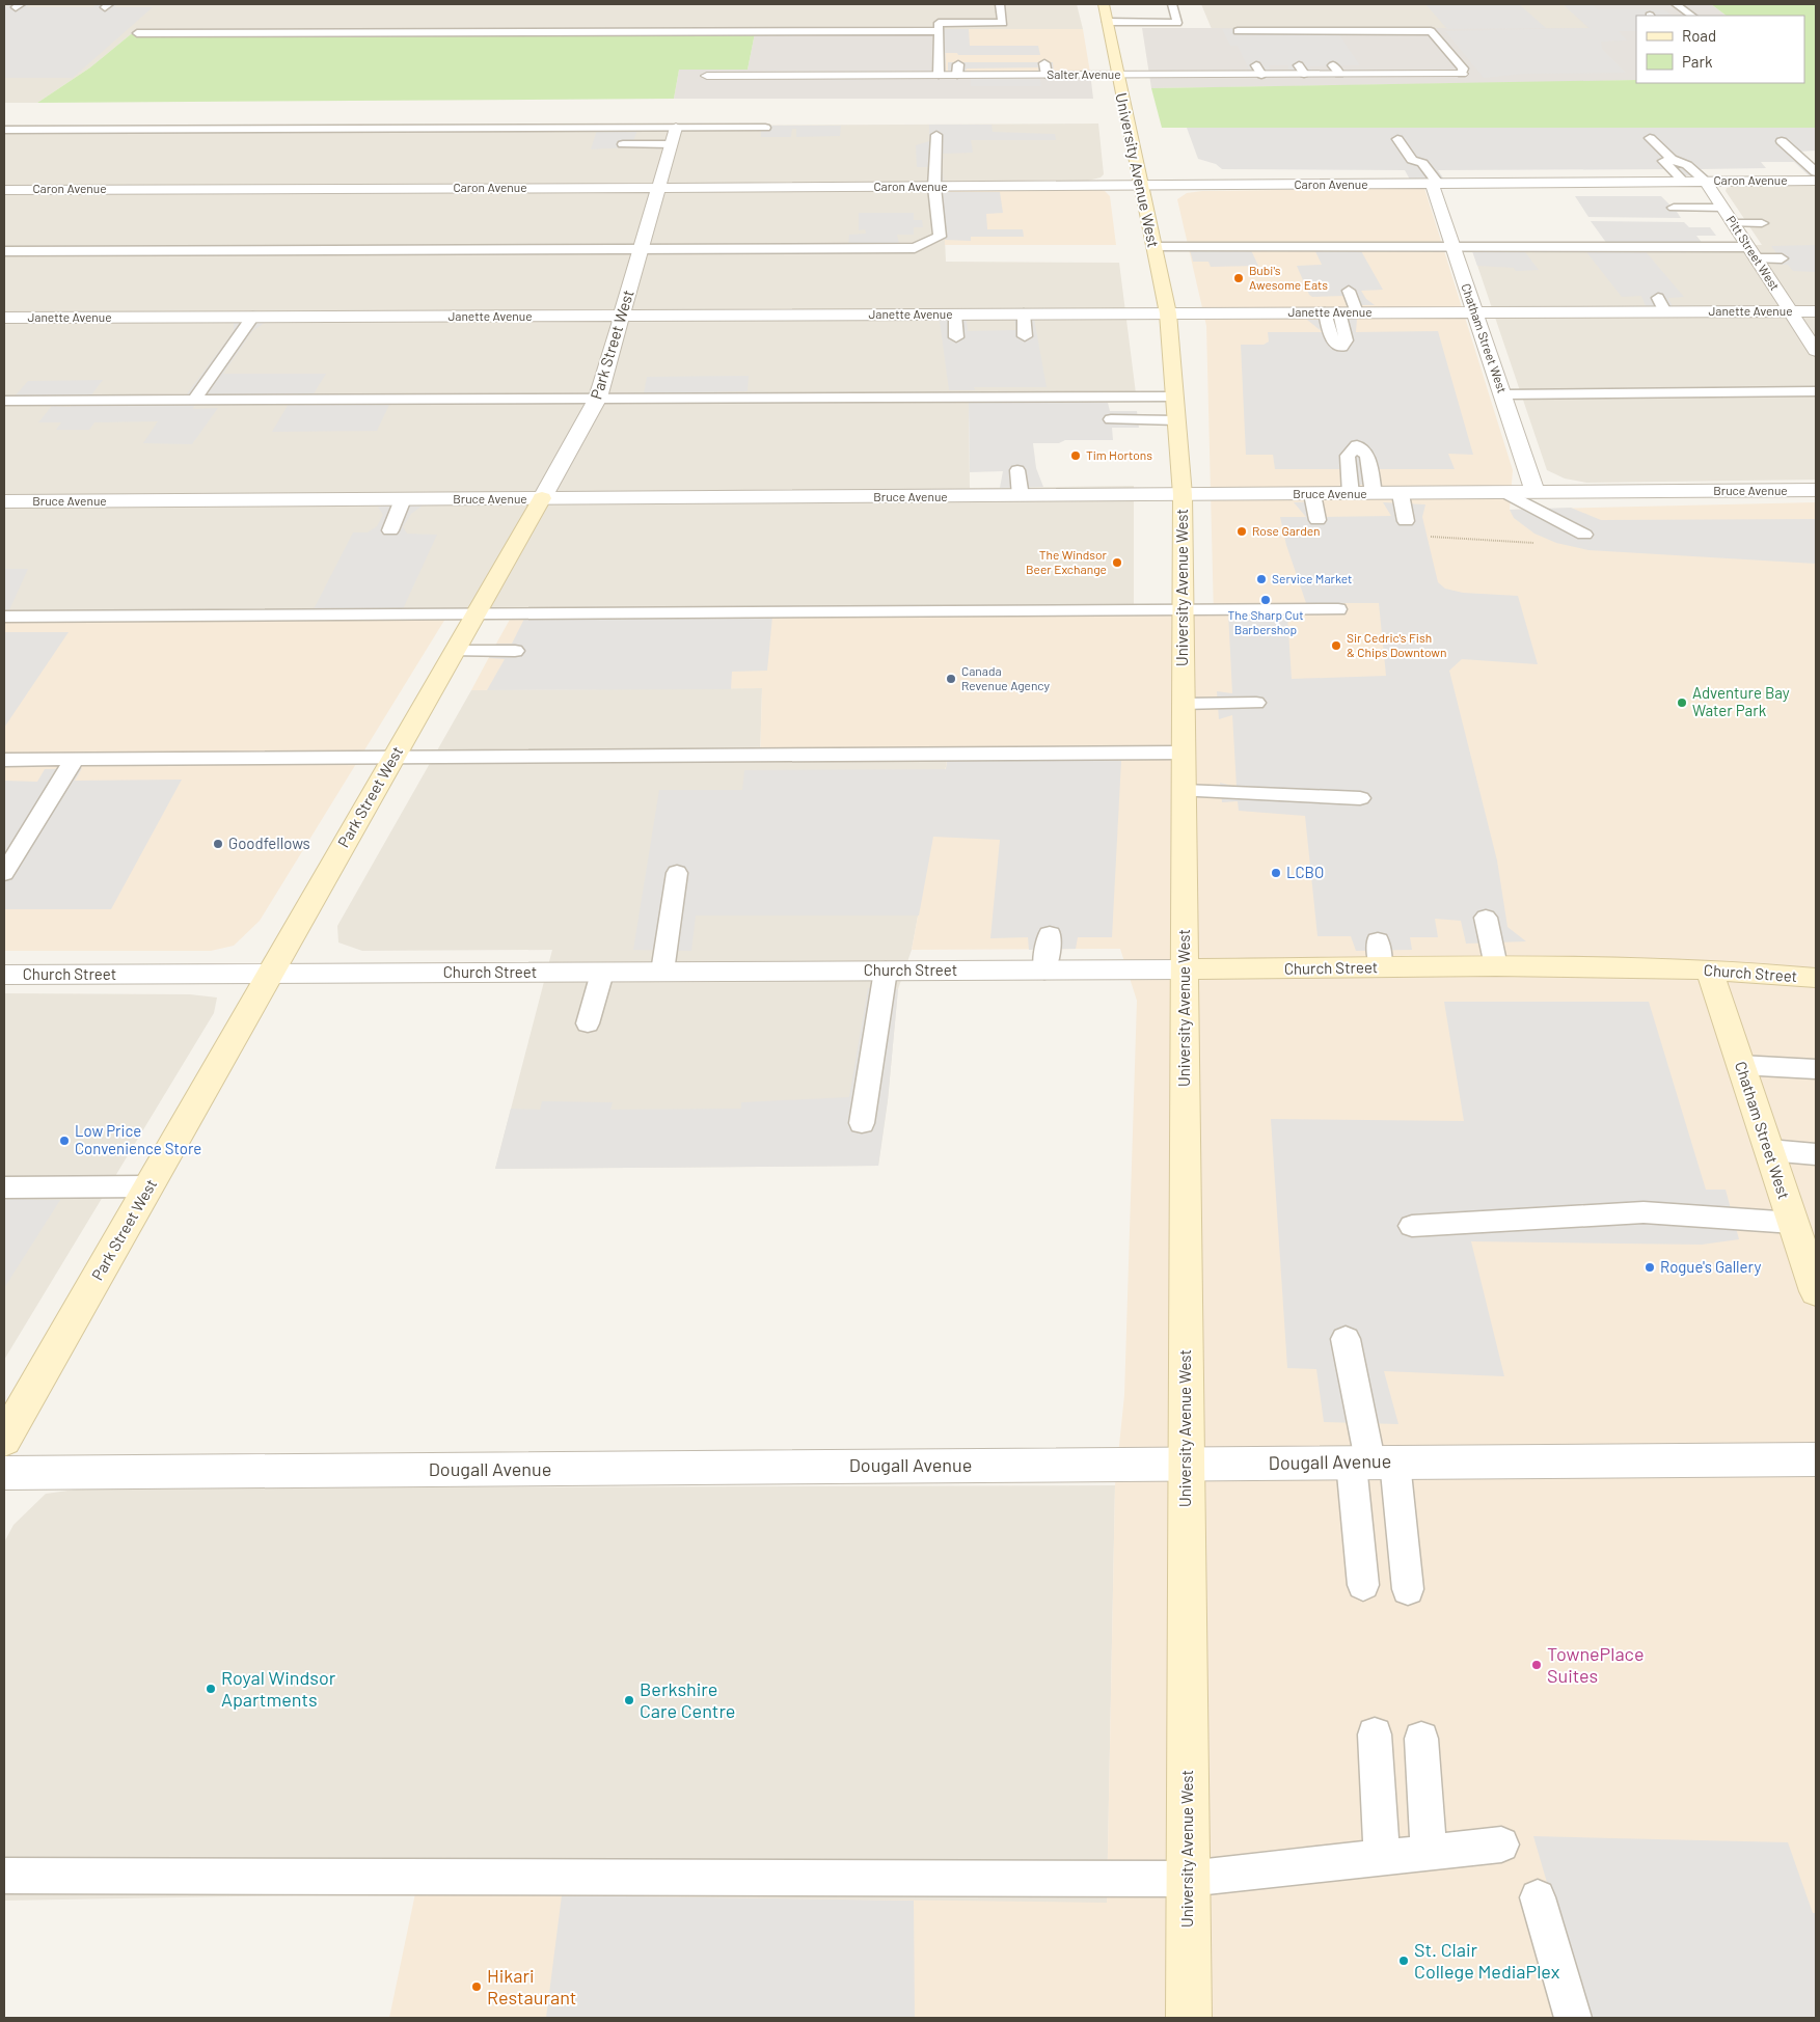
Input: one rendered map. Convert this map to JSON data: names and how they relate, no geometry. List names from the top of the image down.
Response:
{
  "streets": {
    "main road": [
      "University Avenue West",
      "Chatham Street West",
      "Park Street West",
      "Church Street"
    ],
    "street": [
      "Salter Avenue",
      "Caron Avenue",
      "Pitt Street West",
      "Janette Avenue",
      "Bruce Avenue",
      "Dougall Avenue"
    ]
  },
  "crossings": [
    ["Salter Avenue", "University Avenue West"],
    ["University Avenue West", "Caron Avenue"],
    ["University Avenue West", "Janette Avenue"],
    ["University Avenue West", "Bruce Avenue"],
    ["University Avenue West", "Church Street"],
    ["University Avenue West", "Dougall Avenue"],
    ["Caron Avenue", "Pitt Street West"],
    ["Caron Avenue", "Chatham Street West"],
    ["Caron Avenue", "Park Street West"],
    ["Pitt Street West", "Janette Avenue"],
    ["Janette Avenue", "Chatham Street West"],
    ["Janette Avenue", "Park Street West"],
    ["Chatham Street West", "Bruce Avenue"],
    ["Chatham Street West", "Church Street"],
    ["Park Street West", "Bruce Avenue"],
    ["Park Street West", "Church Street"]
  ],
  "places": [
    "Bubi's Awesome Eats",
    "Tim Hortons",
    "Rose Garden",
    "The Windsor Beer Exchange",
    "Service Market",
    "The Sharp Cut Barbershop",
    "Sir Cedric's Fish & Chips Downtown",
    "Canada Revenue Agency",
    "Adventure Bay Water Park",
    "Goodfellows",
    "LCBO",
    "Low Price Convenience Store",
    "Rogue's Gallery",
    "TownePlace Suites",
    "Royal Windsor Apartments",
    "Berkshire Care Centre",
    "St. Clair College MediaPlex",
    "Hikari Restaurant"
  ],
  "legend": ["Road", "Park"]
}
